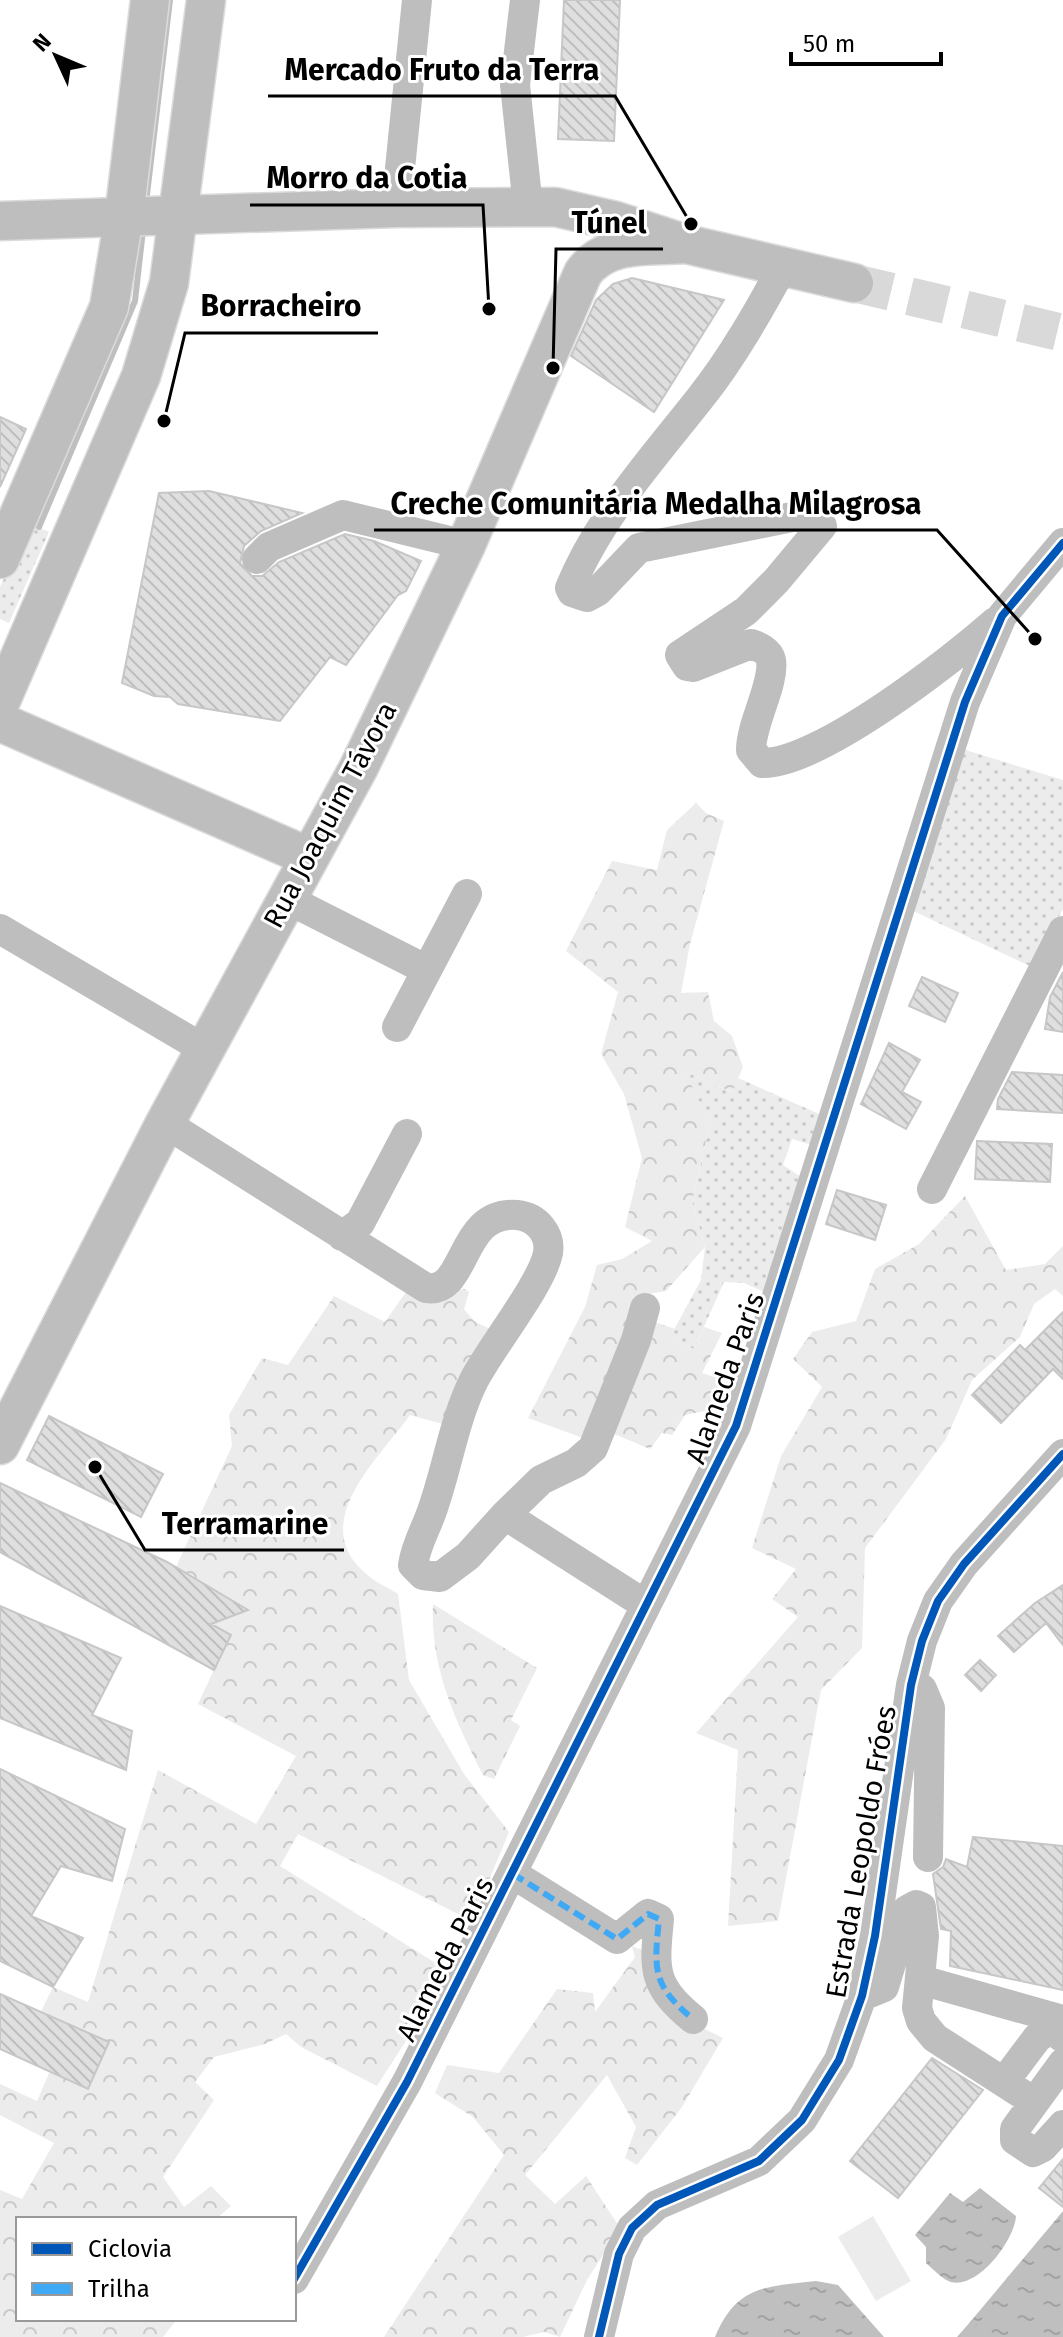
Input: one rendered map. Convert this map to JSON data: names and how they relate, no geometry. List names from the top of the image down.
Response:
{
  "streets": {
    "main road": ["Rua Joaquim Távora"],
    "street": ["Alameda Paris", "Estrada Leopoldo Fróes"]
  },
  "places": [
    "Mercado Fruto da Terra",
    "Morro da Cotia",
    "Túnel",
    "Borracheiro",
    "Creche Comunitária Medalha Milagrosa",
    "Terramarine"
  ],
  "legend": ["Ciclovia", "Trilha"],
  "scale_bar": "50 m",
  "north": "top left"
}
